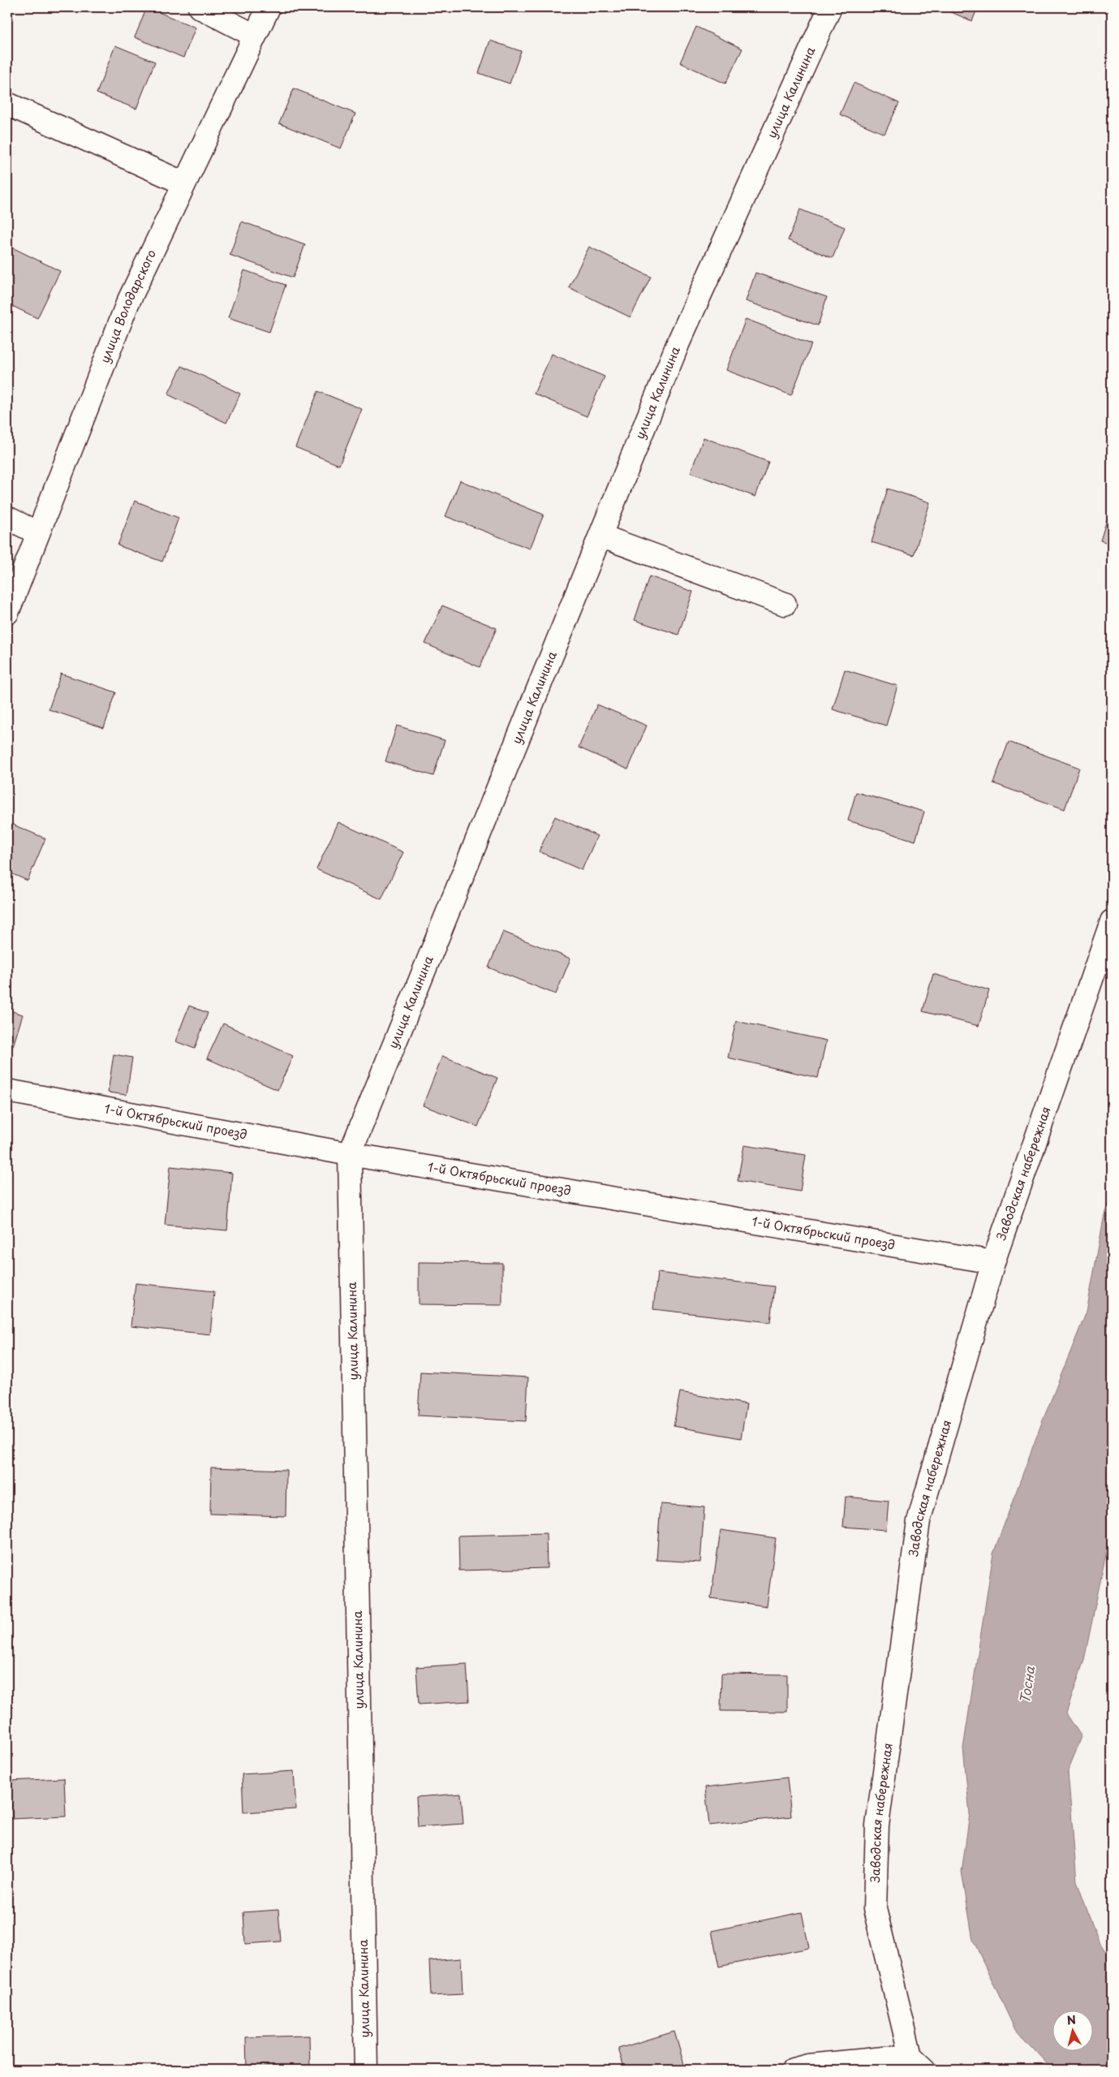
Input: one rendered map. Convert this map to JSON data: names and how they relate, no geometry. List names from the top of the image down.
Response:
{
  "streets": {
    "street": [
      "улица Калинина",
      "улица Володарского",
      "1-й Октябрьский проезд",
      "Заводская набережная"
    ]
  },
  "crossings": [
    ["улица Калинина", "1-й Октябрьский проезд"],
    ["1-й Октябрьский проезд", "Заводская набережная"]
  ],
  "water": ["Тосна"],
  "north": "top"
}
